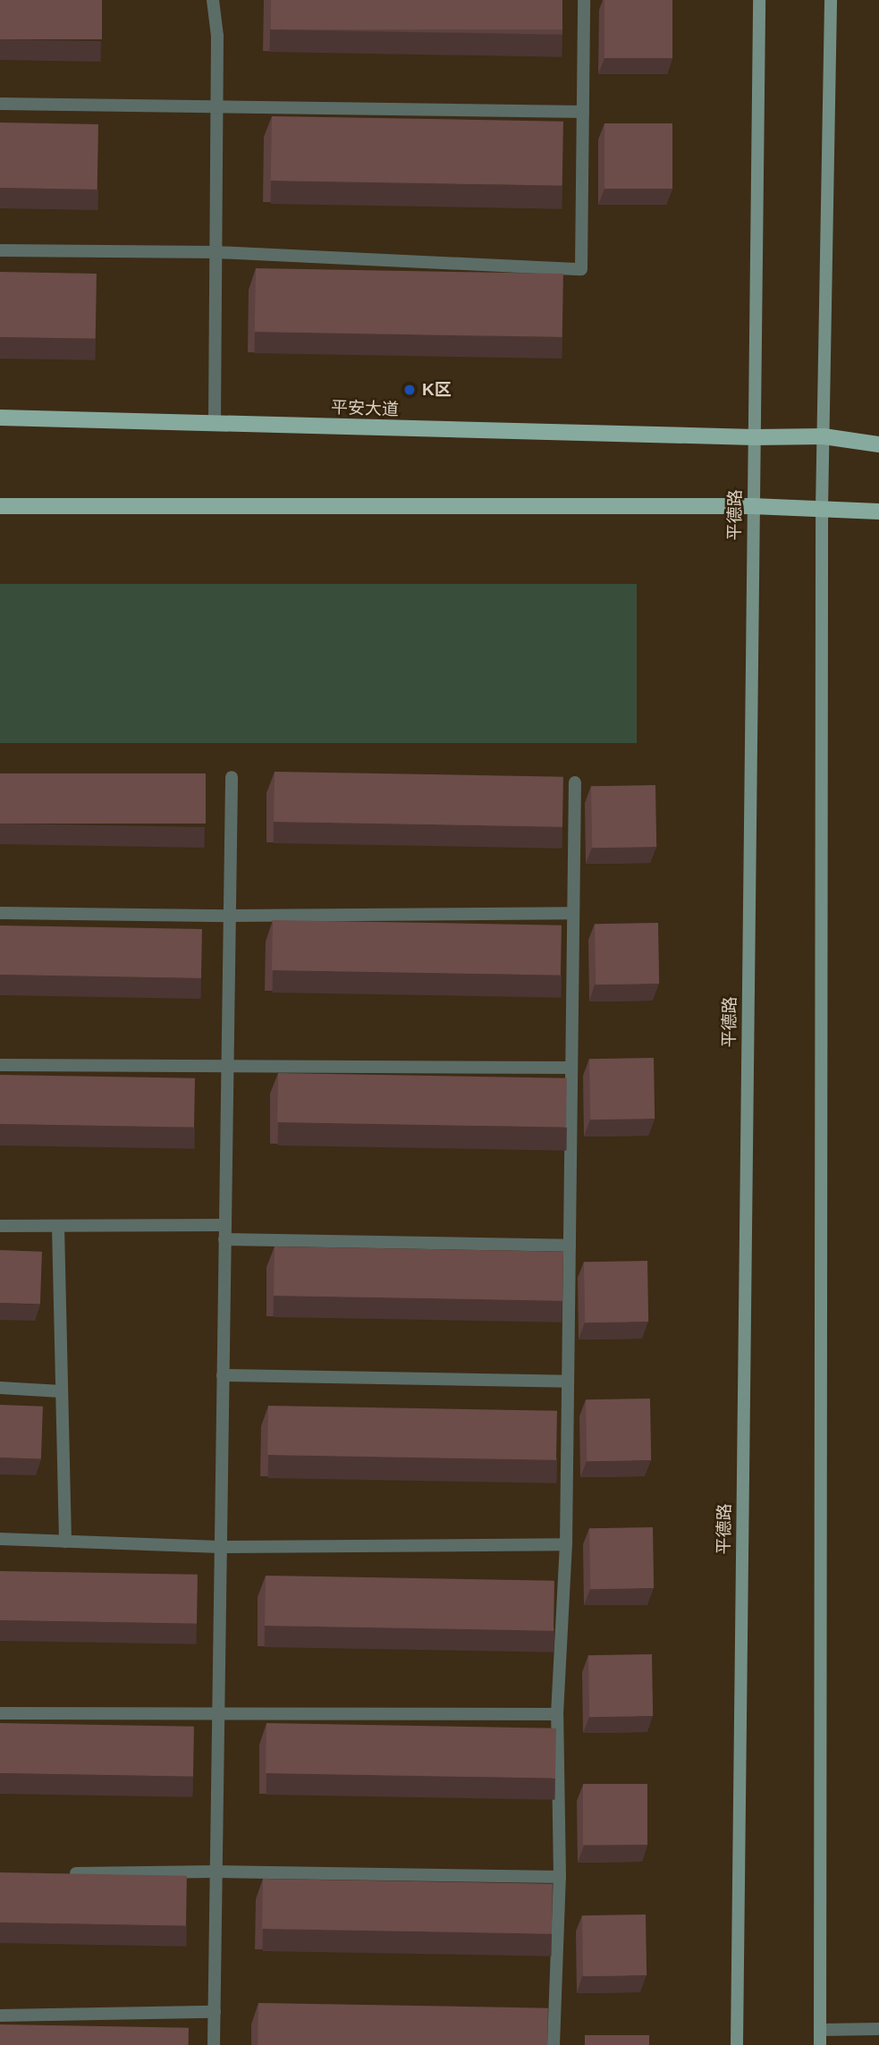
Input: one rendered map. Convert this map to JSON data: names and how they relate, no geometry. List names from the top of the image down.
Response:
{
  "streets": {
    "main road": ["平安大道", "平德路"]
  },
  "crossings": [
    ["平安大道", "平德路"]
  ],
  "places": ["K区"]
}
